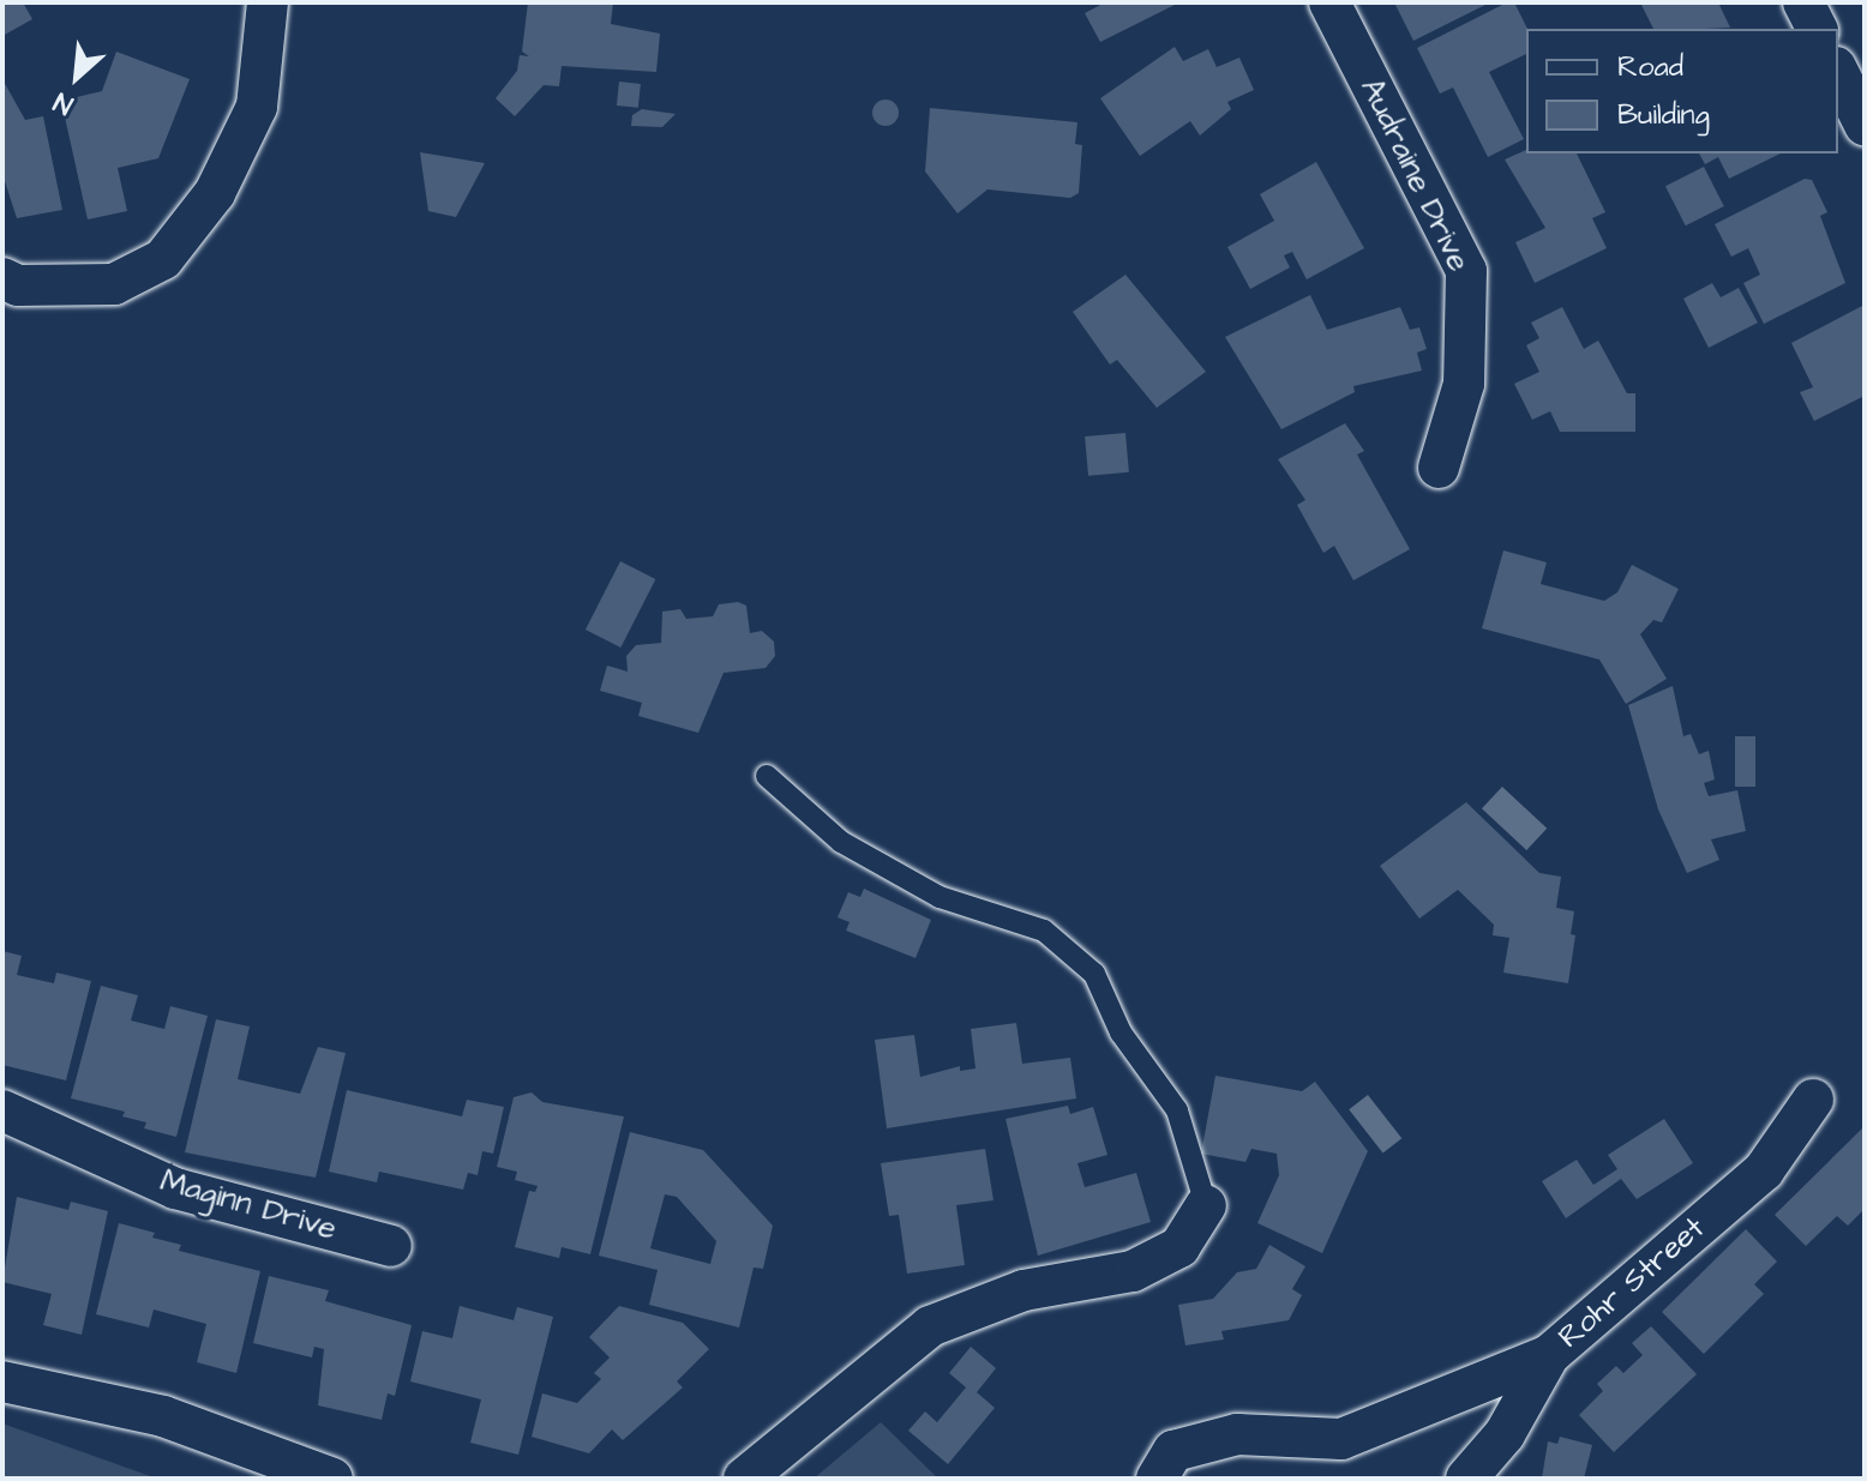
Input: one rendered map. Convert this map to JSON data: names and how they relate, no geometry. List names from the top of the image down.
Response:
{
  "streets": {
    "street": ["Audraine Drive", "Maginn Drive", "Rohr Street"]
  },
  "legend": ["Road", "Building"],
  "north": "bottom left"
}
